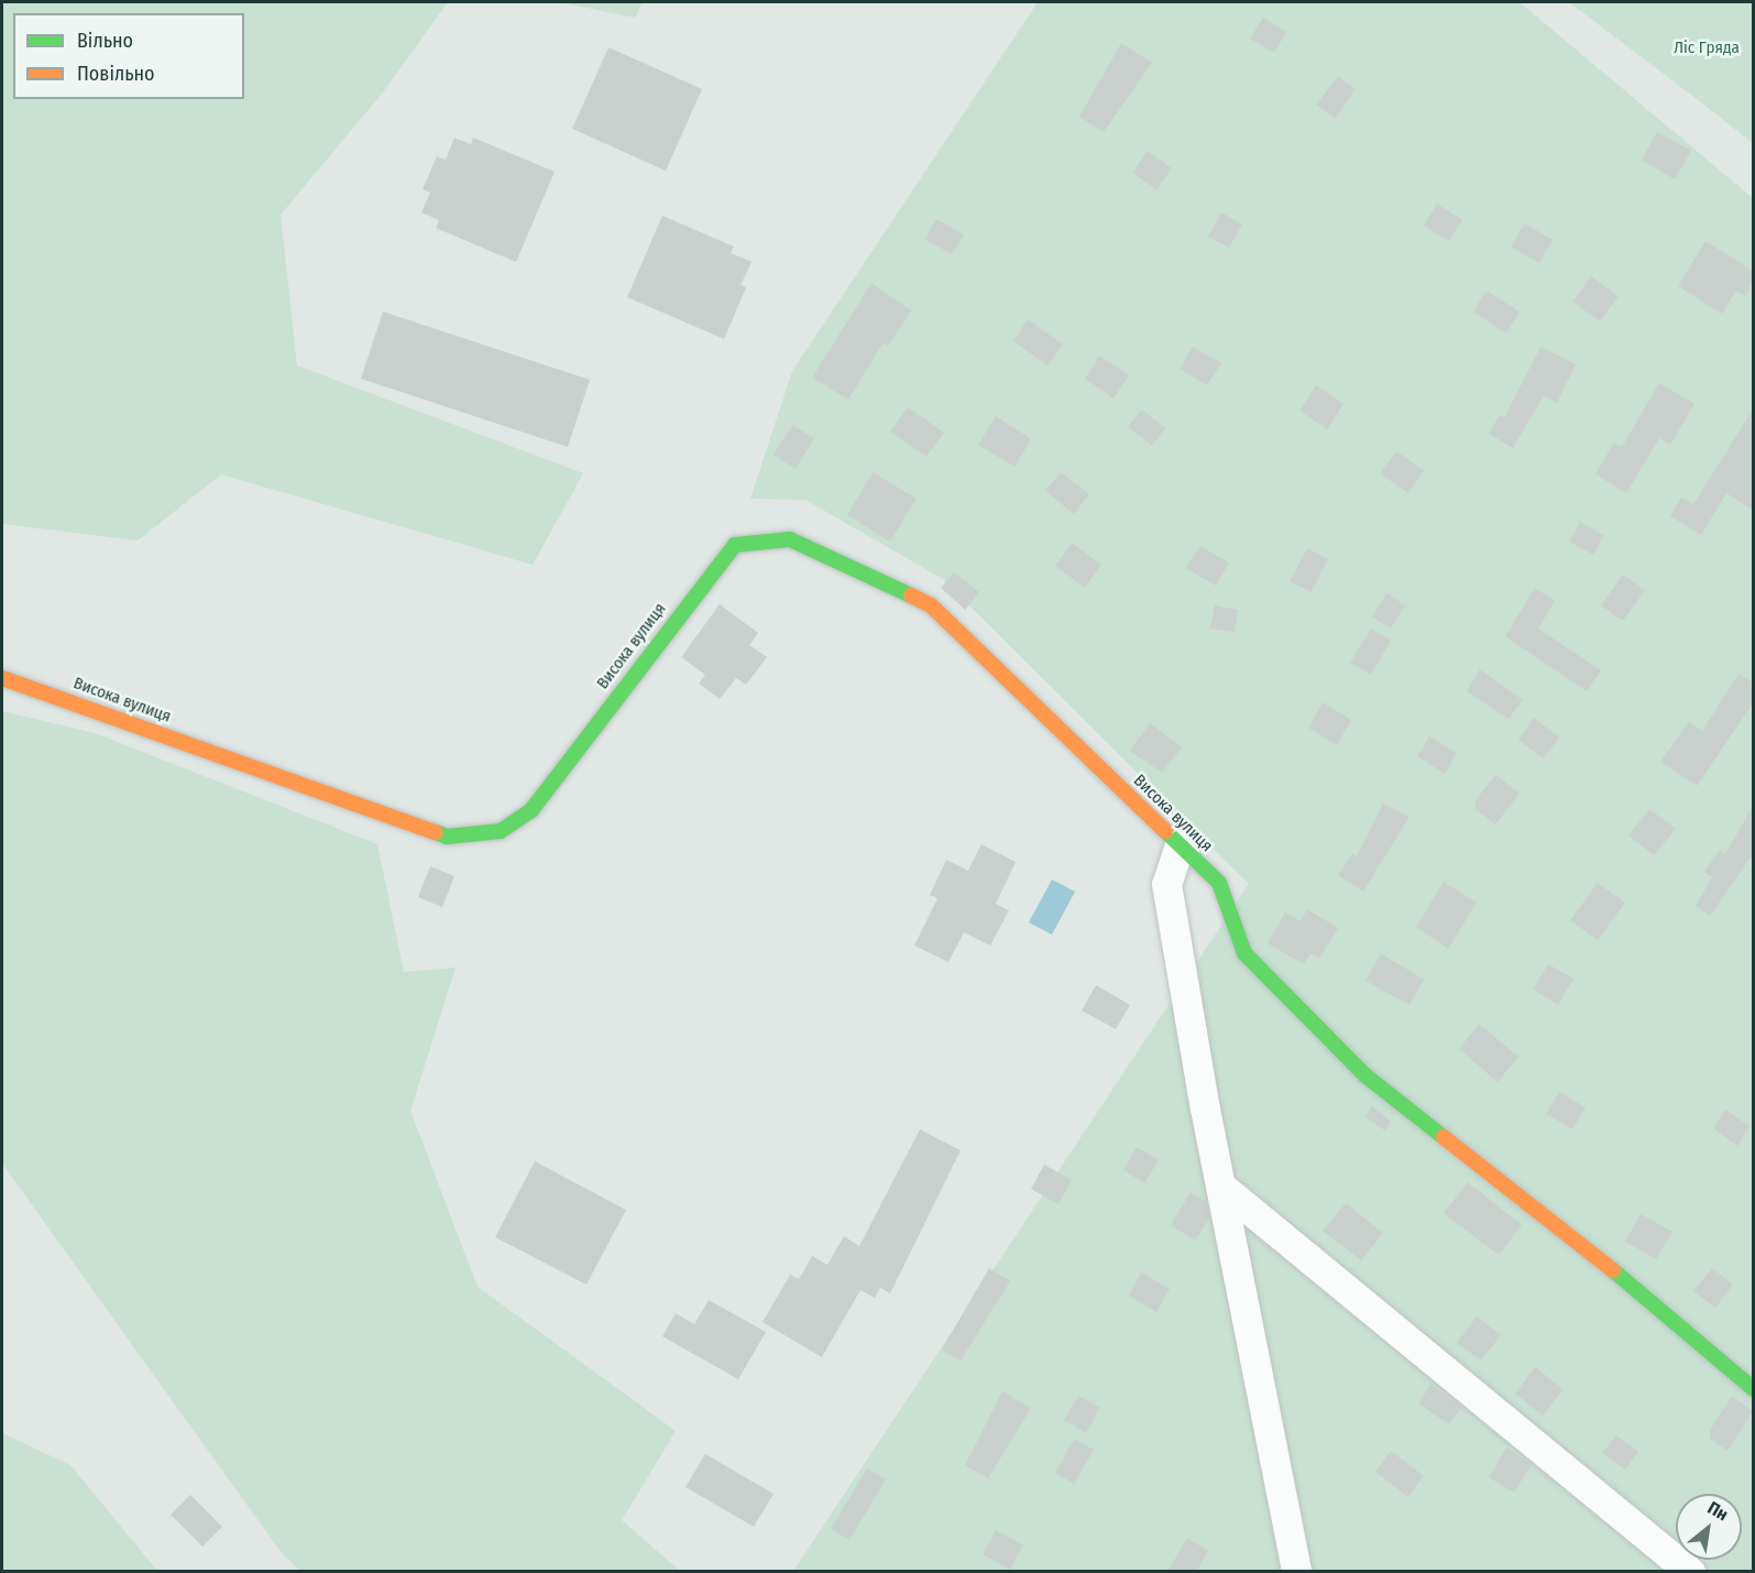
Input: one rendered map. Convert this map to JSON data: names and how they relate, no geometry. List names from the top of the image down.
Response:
{
  "streets": {
    "street": ["Висока вулиця"]
  },
  "parks": ["Ліс Гряда"],
  "legend": ["Вільно", "Повільно"],
  "north": "top right"
}
